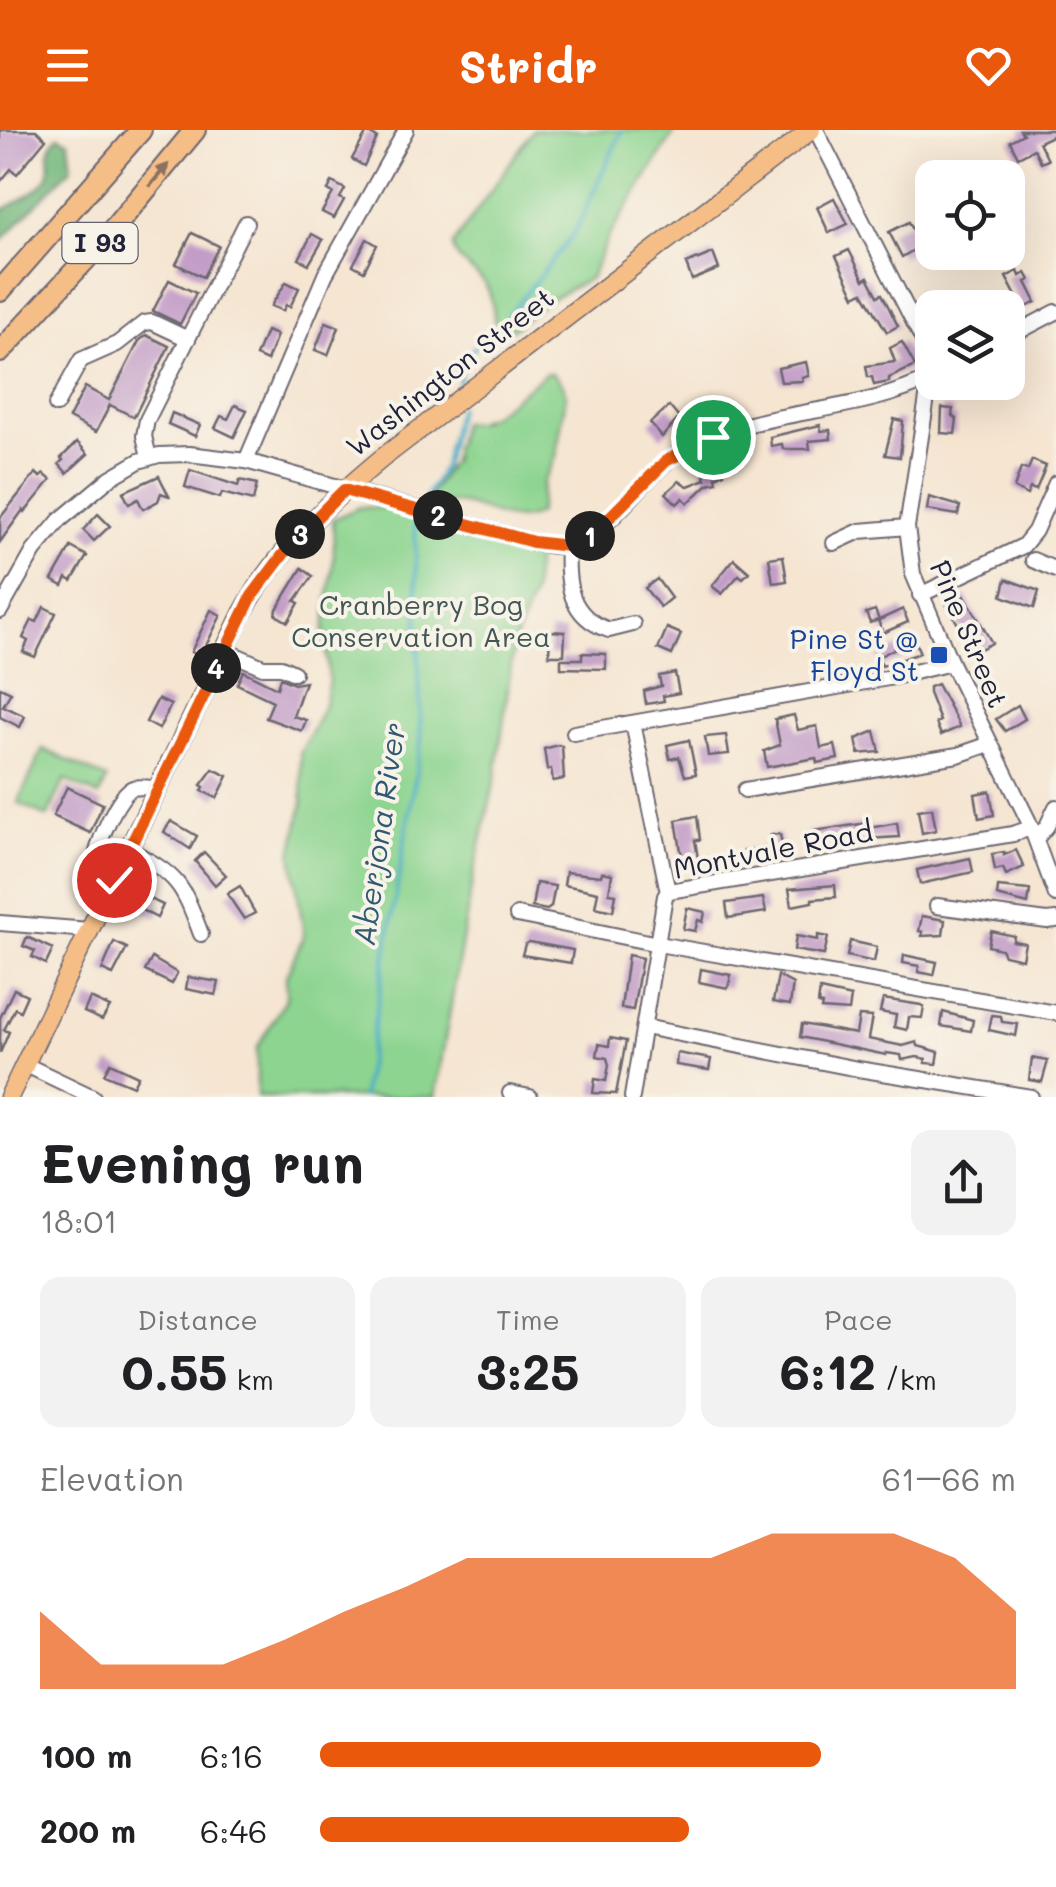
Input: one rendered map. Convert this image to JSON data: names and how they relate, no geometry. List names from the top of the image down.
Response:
{
  "streets": {
    "highway": ["I 93"],
    "main road": ["Washington Street"],
    "street": ["Pine Street", "Montvale Road"]
  },
  "crossings": [
    ["Pine Street", "Montvale Road"]
  ],
  "water": ["Aberjona River"],
  "parks": ["Cranberry Bog Conservation Area"],
  "places": {
    "transit": ["Pine St @ Floyd St"]
  },
  "page": {
    "header": "Stridr",
    "pins": [
      "2",
      "3",
      "1",
      "4"
    ],
    "heading": ["Evening run", "18:01"],
    "stats": [
      ["Distance", "0.55 km"],
      ["Time", "3:25"],
      ["Pace", "6:12 /km"]
    ],
    "chart": ["Elevation", "61–66 m"],
    "list": [
      {
        "name": "100 m",
        "note": "6:16"
      },
      {
        "name": "200 m",
        "note": "6:46"
      }
    ]
  }
}
